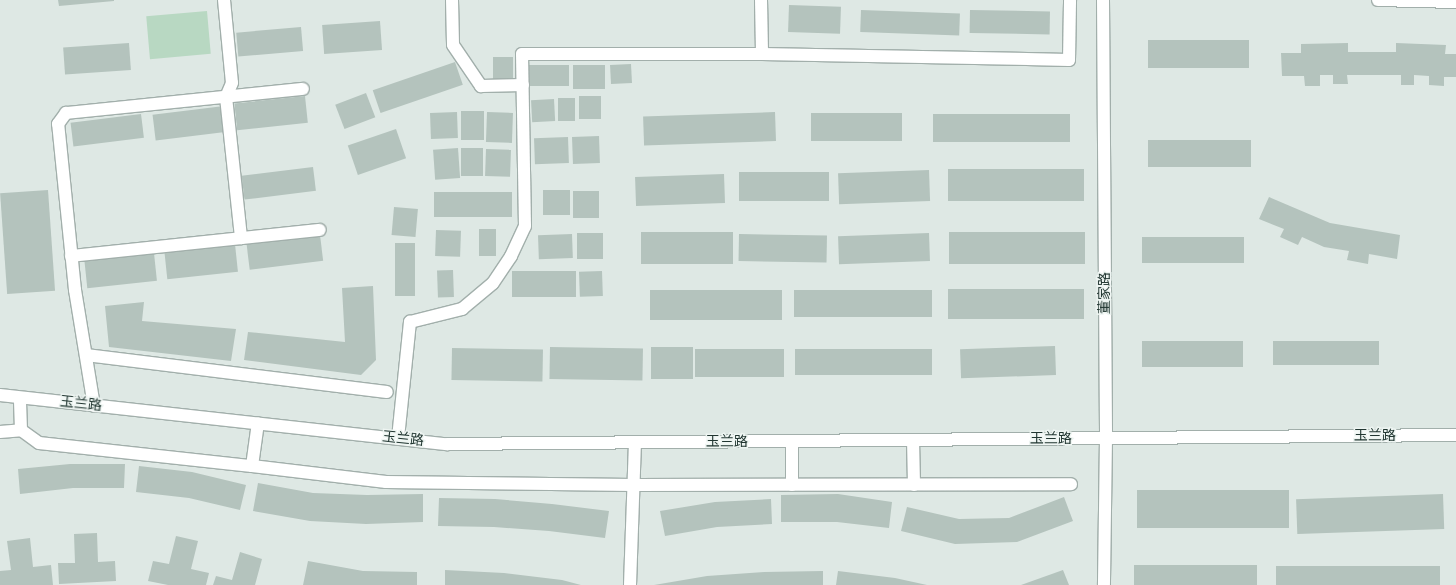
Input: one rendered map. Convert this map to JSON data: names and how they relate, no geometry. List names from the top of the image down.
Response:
{
  "streets": {
    "street": ["董家路", "玉兰路"]
  },
  "crossings": [
    ["董家路", "玉兰路"]
  ]
}
